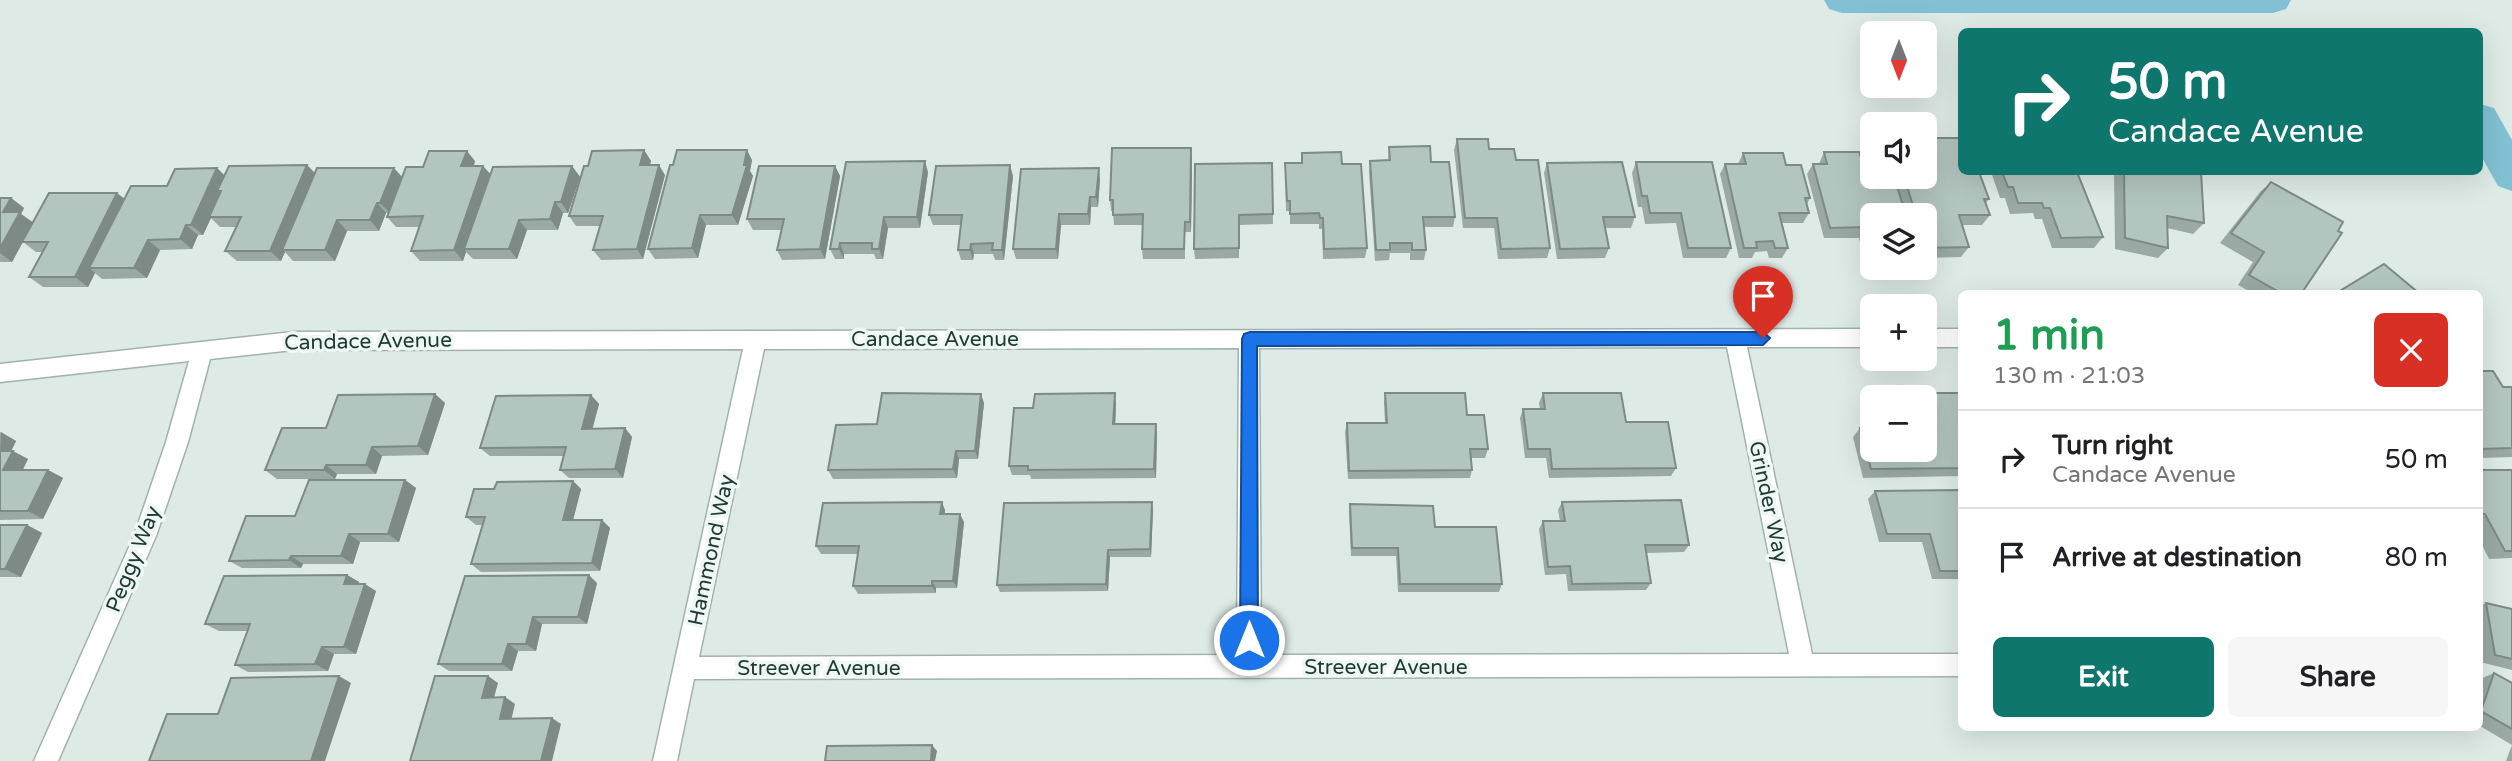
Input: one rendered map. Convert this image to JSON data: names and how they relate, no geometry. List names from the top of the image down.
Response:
{
  "streets": {
    "street": [
      "Candace Avenue",
      "Grinder Way",
      "Hammond Way",
      "Peggy Way",
      "Streever Avenue"
    ]
  },
  "crossings": [
    ["Candace Avenue", "Grinder Way"],
    ["Candace Avenue", "Hammond Way"],
    ["Candace Avenue", "Peggy Way"],
    ["Grinder Way", "Streever Avenue"],
    ["Hammond Way", "Streever Avenue"]
  ],
  "north": "bottom",
  "page": {
    "map_buttons": ["+", "−"],
    "turn": ["50 m", "Candace Avenue"],
    "heading": ["1 min", "130 m · 21:03"],
    "list": [
      {
        "name": "Turn right",
        "note": "Candace Avenue",
        "value": "50 m"
      },
      {
        "name": "Arrive at destination",
        "value": "80 m"
      }
    ],
    "buttons": ["Exit", "Share"]
  }
}
